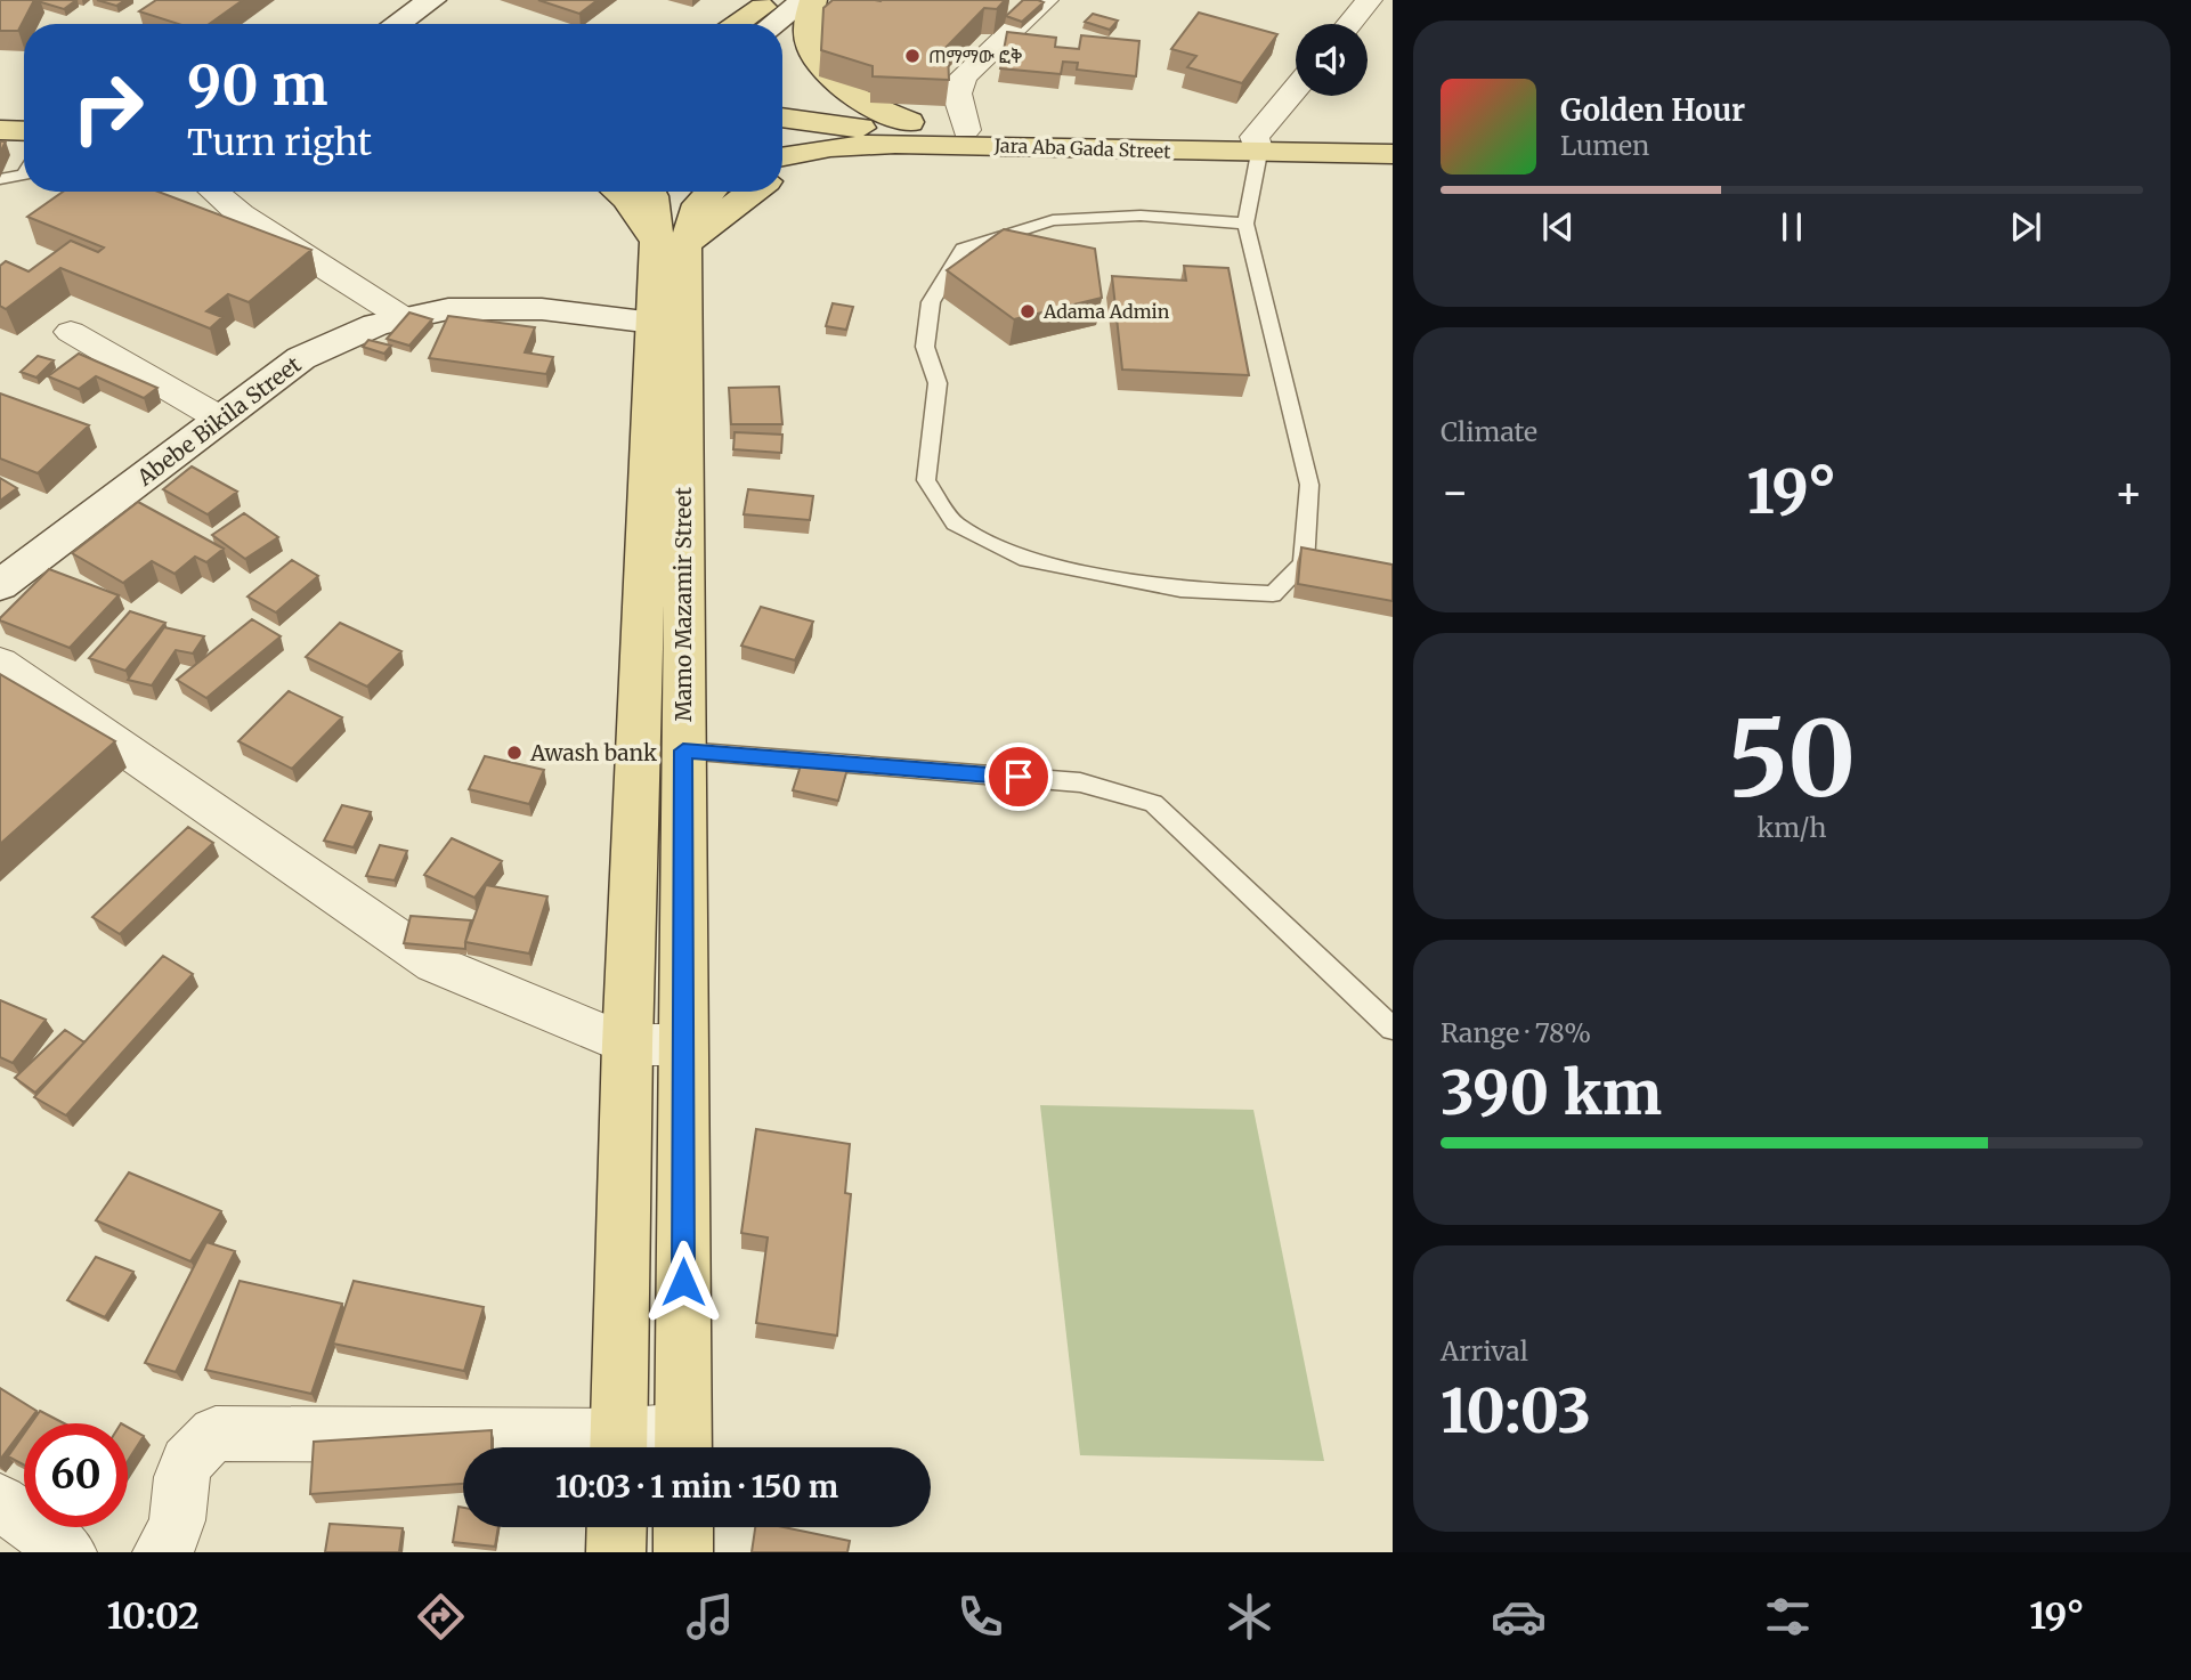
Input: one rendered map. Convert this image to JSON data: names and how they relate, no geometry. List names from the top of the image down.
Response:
{
  "streets": {
    "main road": ["Jara Aba Gada Street", "Abebe Bikila Street", "Mamo Mazamir Street"]
  },
  "crossings": [
    ["Abebe Bikila Street", "Mamo Mazamir Street"]
  ],
  "places": ["ጠማማው ፎቅ", "Adama Admin", "Awash bank"],
  "page": {
    "turn": ["90 m", "Turn right"],
    "song": ["Golden Hour", "Lumen"],
    "tile": [
      "Climate",
      ["50", "km/h"],
      ["Range · 78%", "390 km"],
      ["Arrival", "10:03"]
    ],
    "heat": ["−", "19°", "+"],
    "limit": "60",
    "trip": "10:03 · 1 min · 150 m",
    "tabs": ["10:02", "19°"]
  }
}
